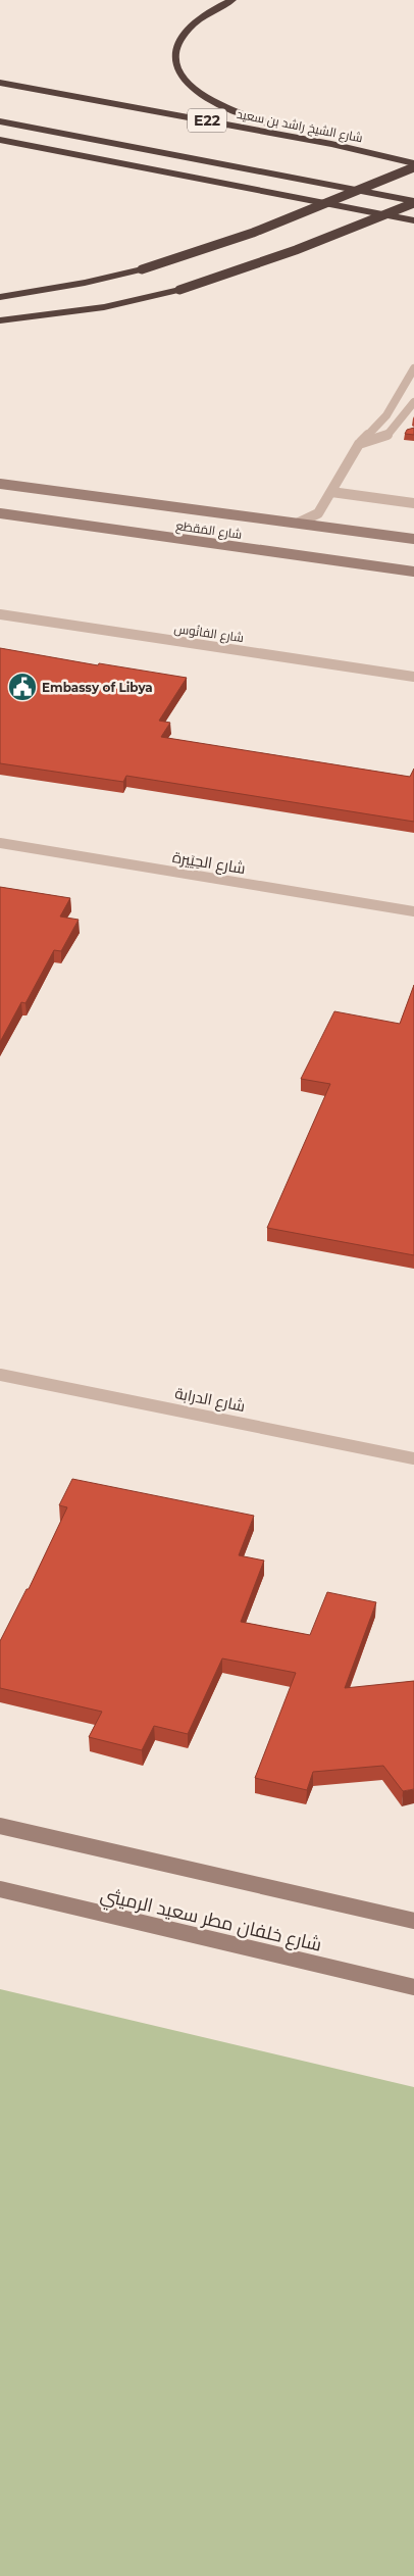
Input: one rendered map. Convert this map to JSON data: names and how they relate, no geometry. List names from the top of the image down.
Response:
{
  "streets": {
    "highway": ["E22", "شارع الشيخ راشد بن سعيد"],
    "street": [
      "شارع المَقطَع",
      "شارع الفانُوس",
      "شارع الحِيَيرة",
      "شارع الدرابة",
      "شارع خلفان مطر سعيد الرميثي"
    ]
  },
  "places": {
    "public building": ["Embassy of Libya"]
  }
}
